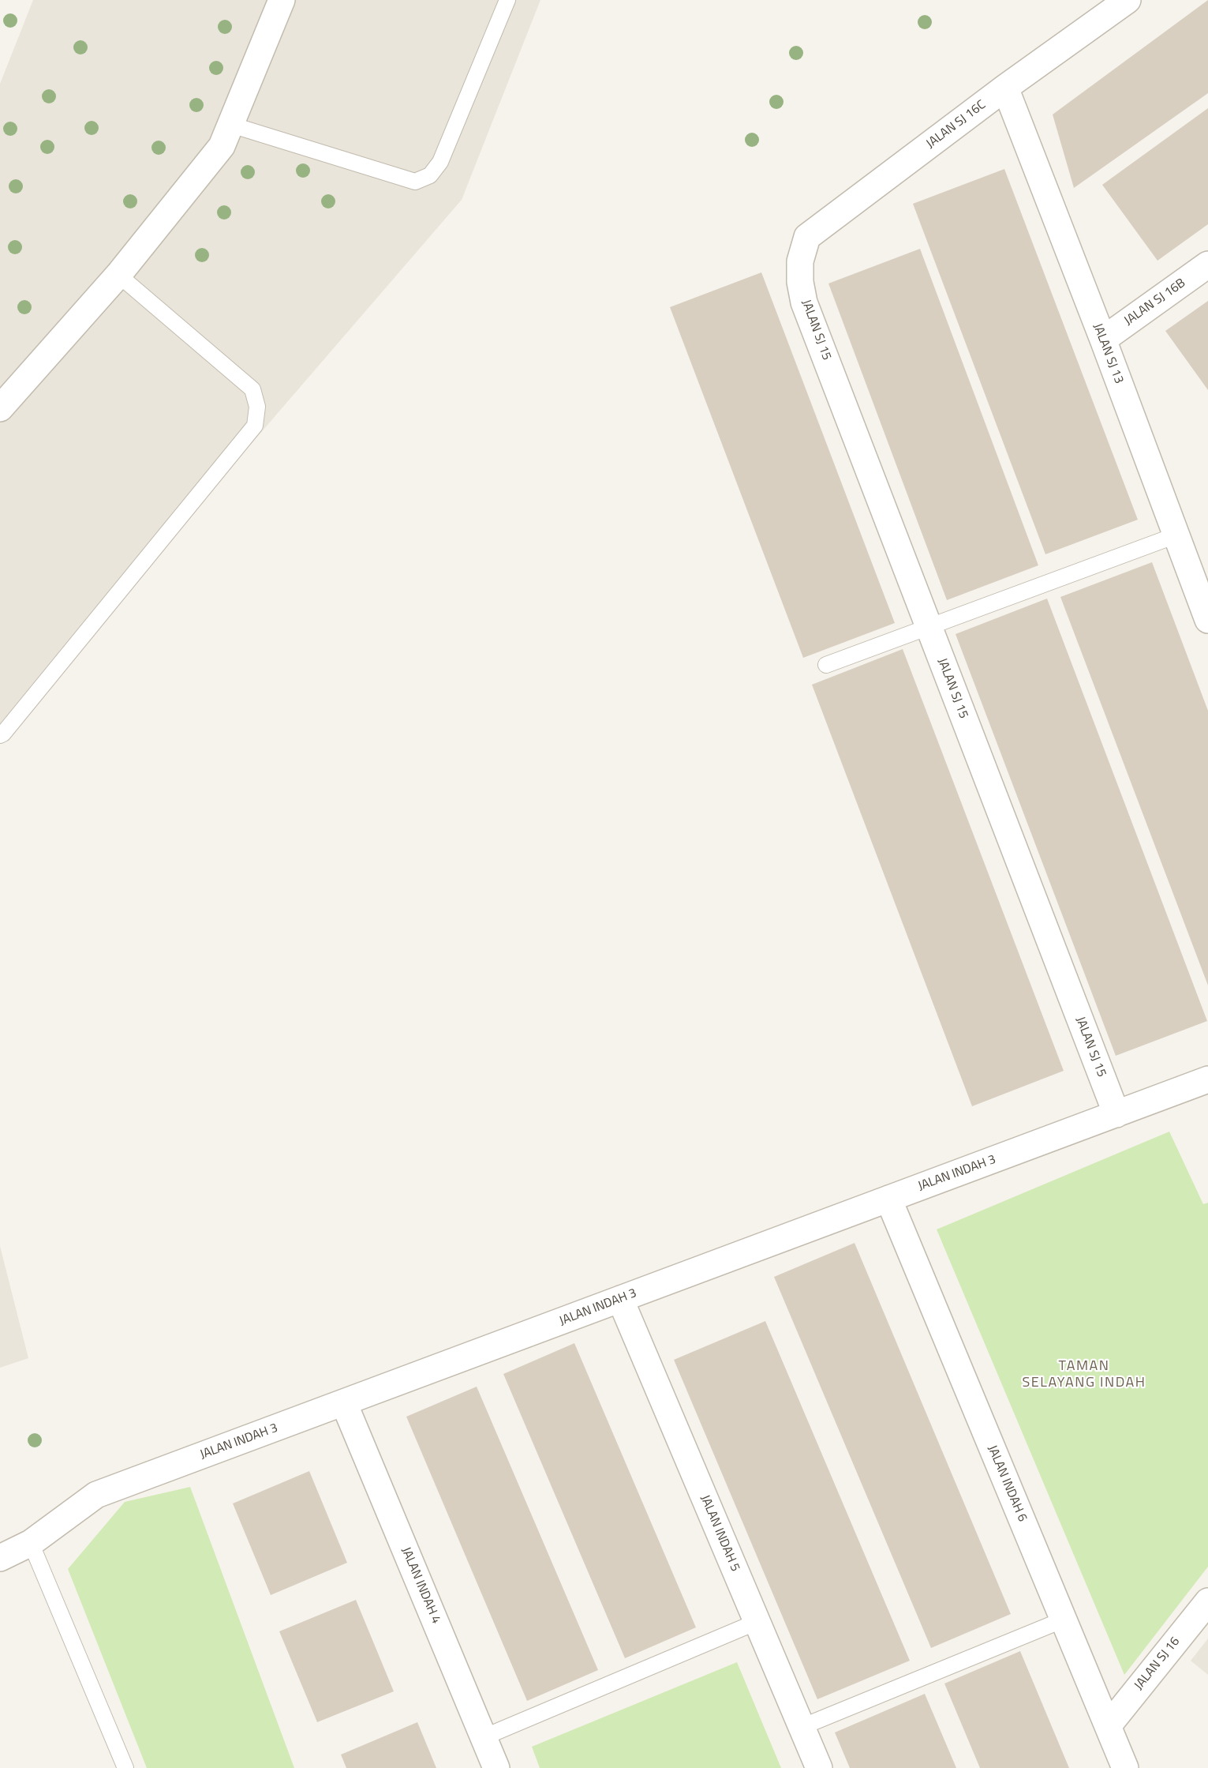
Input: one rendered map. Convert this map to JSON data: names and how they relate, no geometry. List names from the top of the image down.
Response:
{
  "streets": {
    "street": [
      "JALAN SJ 16C",
      "JALAN SJ 16B",
      "JALAN SJ 15",
      "JALAN SJ 13",
      "JALAN INDAH 3",
      "JALAN INDAH 6",
      "JALAN INDAH 5",
      "JALAN INDAH 4",
      "JALAN SJ 16"
    ]
  },
  "crossings": [
    ["JALAN SJ 16C", "JALAN SJ 15"],
    ["JALAN SJ 16C", "JALAN SJ 13"],
    ["JALAN SJ 16B", "JALAN SJ 13"],
    ["JALAN SJ 15", "JALAN INDAH 3"],
    ["JALAN INDAH 3", "JALAN INDAH 6"],
    ["JALAN INDAH 3", "JALAN INDAH 5"],
    ["JALAN INDAH 3", "JALAN INDAH 4"],
    ["JALAN INDAH 6", "JALAN SJ 16"]
  ],
  "districts": ["TAMAN SELAYANG INDAH"]
}
